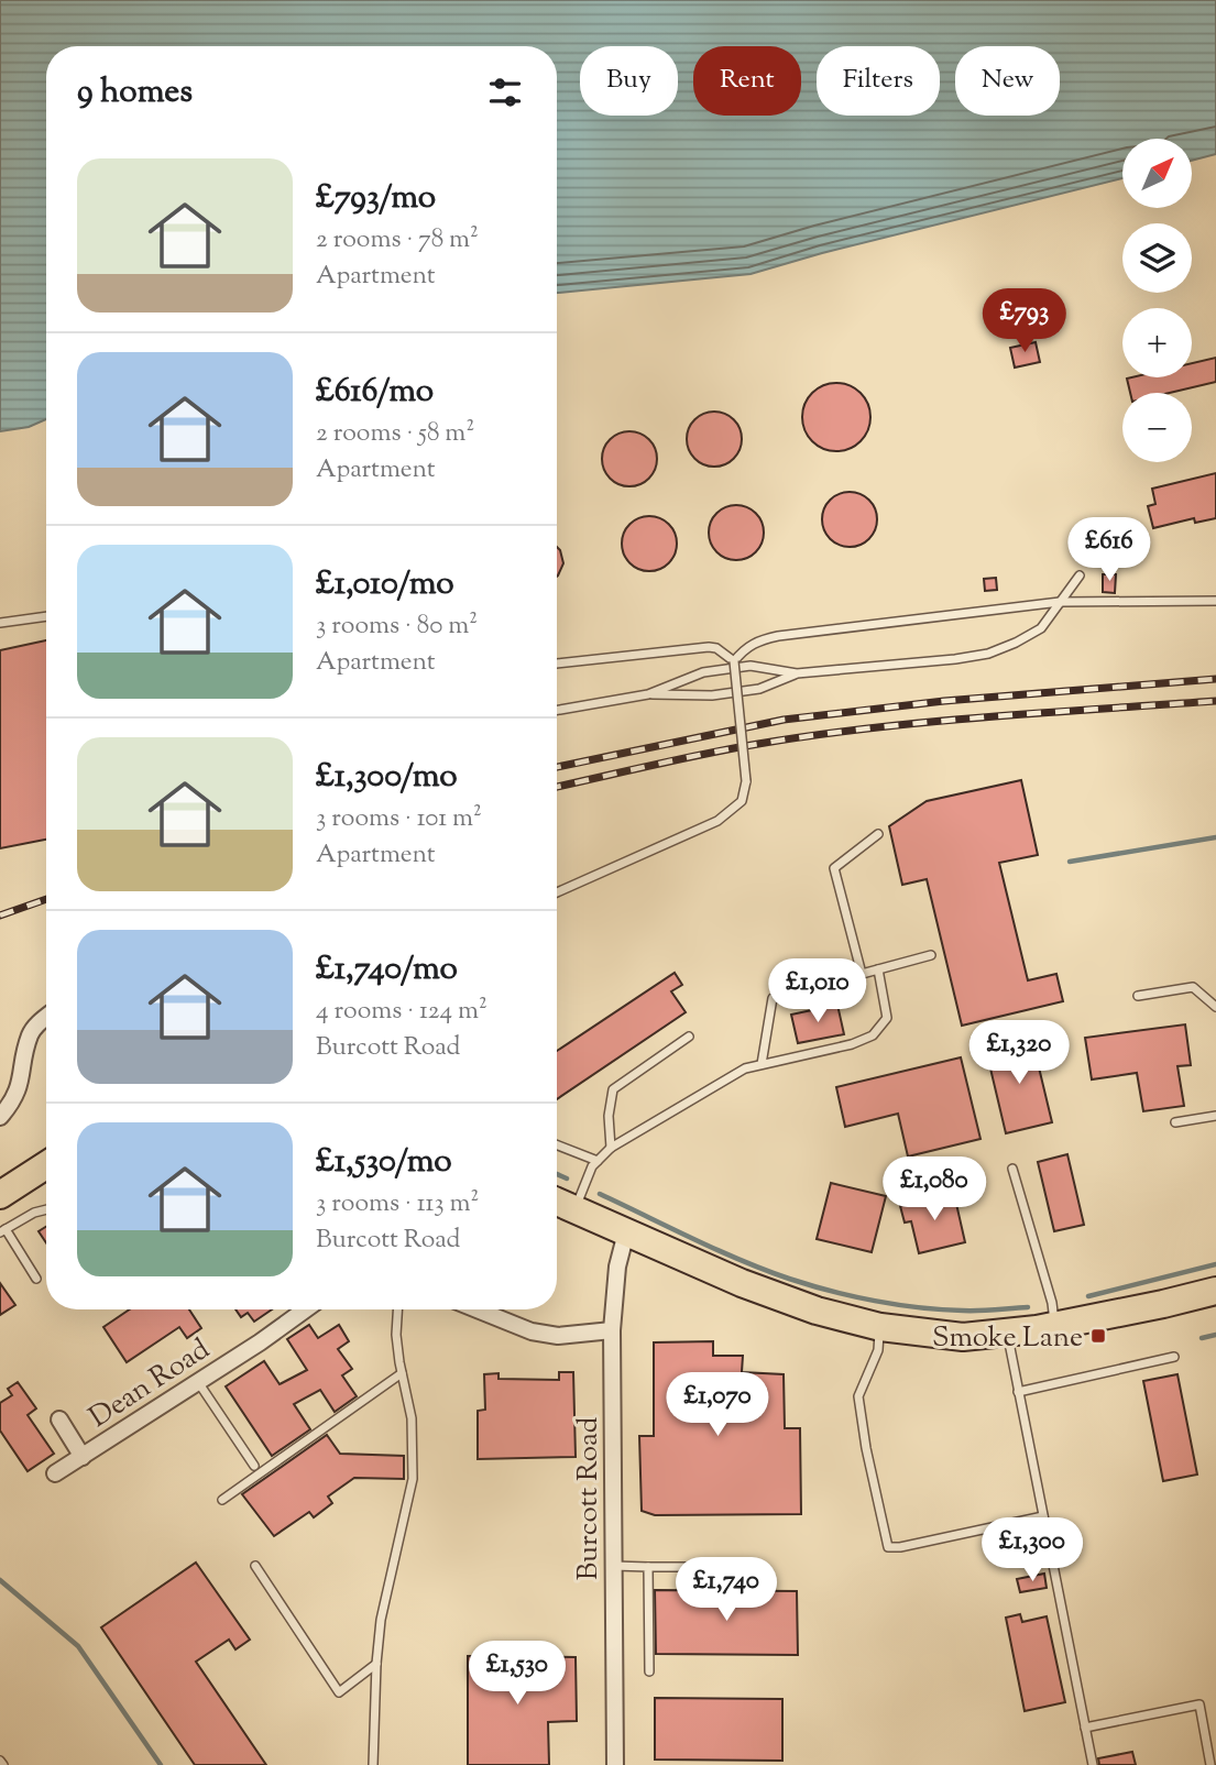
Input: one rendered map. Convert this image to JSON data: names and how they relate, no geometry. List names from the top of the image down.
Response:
{
  "streets": {
    "street": ["Dean Road", "Burcott Road"]
  },
  "places": {
    "transit": ["Smoke Lane"]
  },
  "north": "top right",
  "page": {
    "chip": [
      "Buy",
      "Rent",
      "Filters",
      "New"
    ],
    "heading": "9 homes",
    "map_buttons": ["+", "−"],
    "list": [
      {
        "name": "£793/mo",
        "note": "2 rooms · 78 m² · Apartment"
      },
      {
        "name": "£616/mo",
        "note": "2 rooms · 58 m² · Apartment"
      },
      {
        "name": "£1,010/mo",
        "note": "3 rooms · 80 m² · Apartment"
      },
      {
        "name": "£1,300/mo",
        "note": "3 rooms · 101 m² · Apartment"
      },
      {
        "name": "£1,740/mo",
        "note": "4 rooms · 124 m² · Burcott Road"
      },
      {
        "name": "£1,530/mo",
        "note": "3 rooms · 113 m² · Burcott Road"
      }
    ],
    "price": [
      "£793",
      "£616",
      "£1,010",
      "£1,320",
      "£1,080",
      "£1,070",
      "£1,300",
      "£1,740",
      "£1,530"
    ]
  }
}
